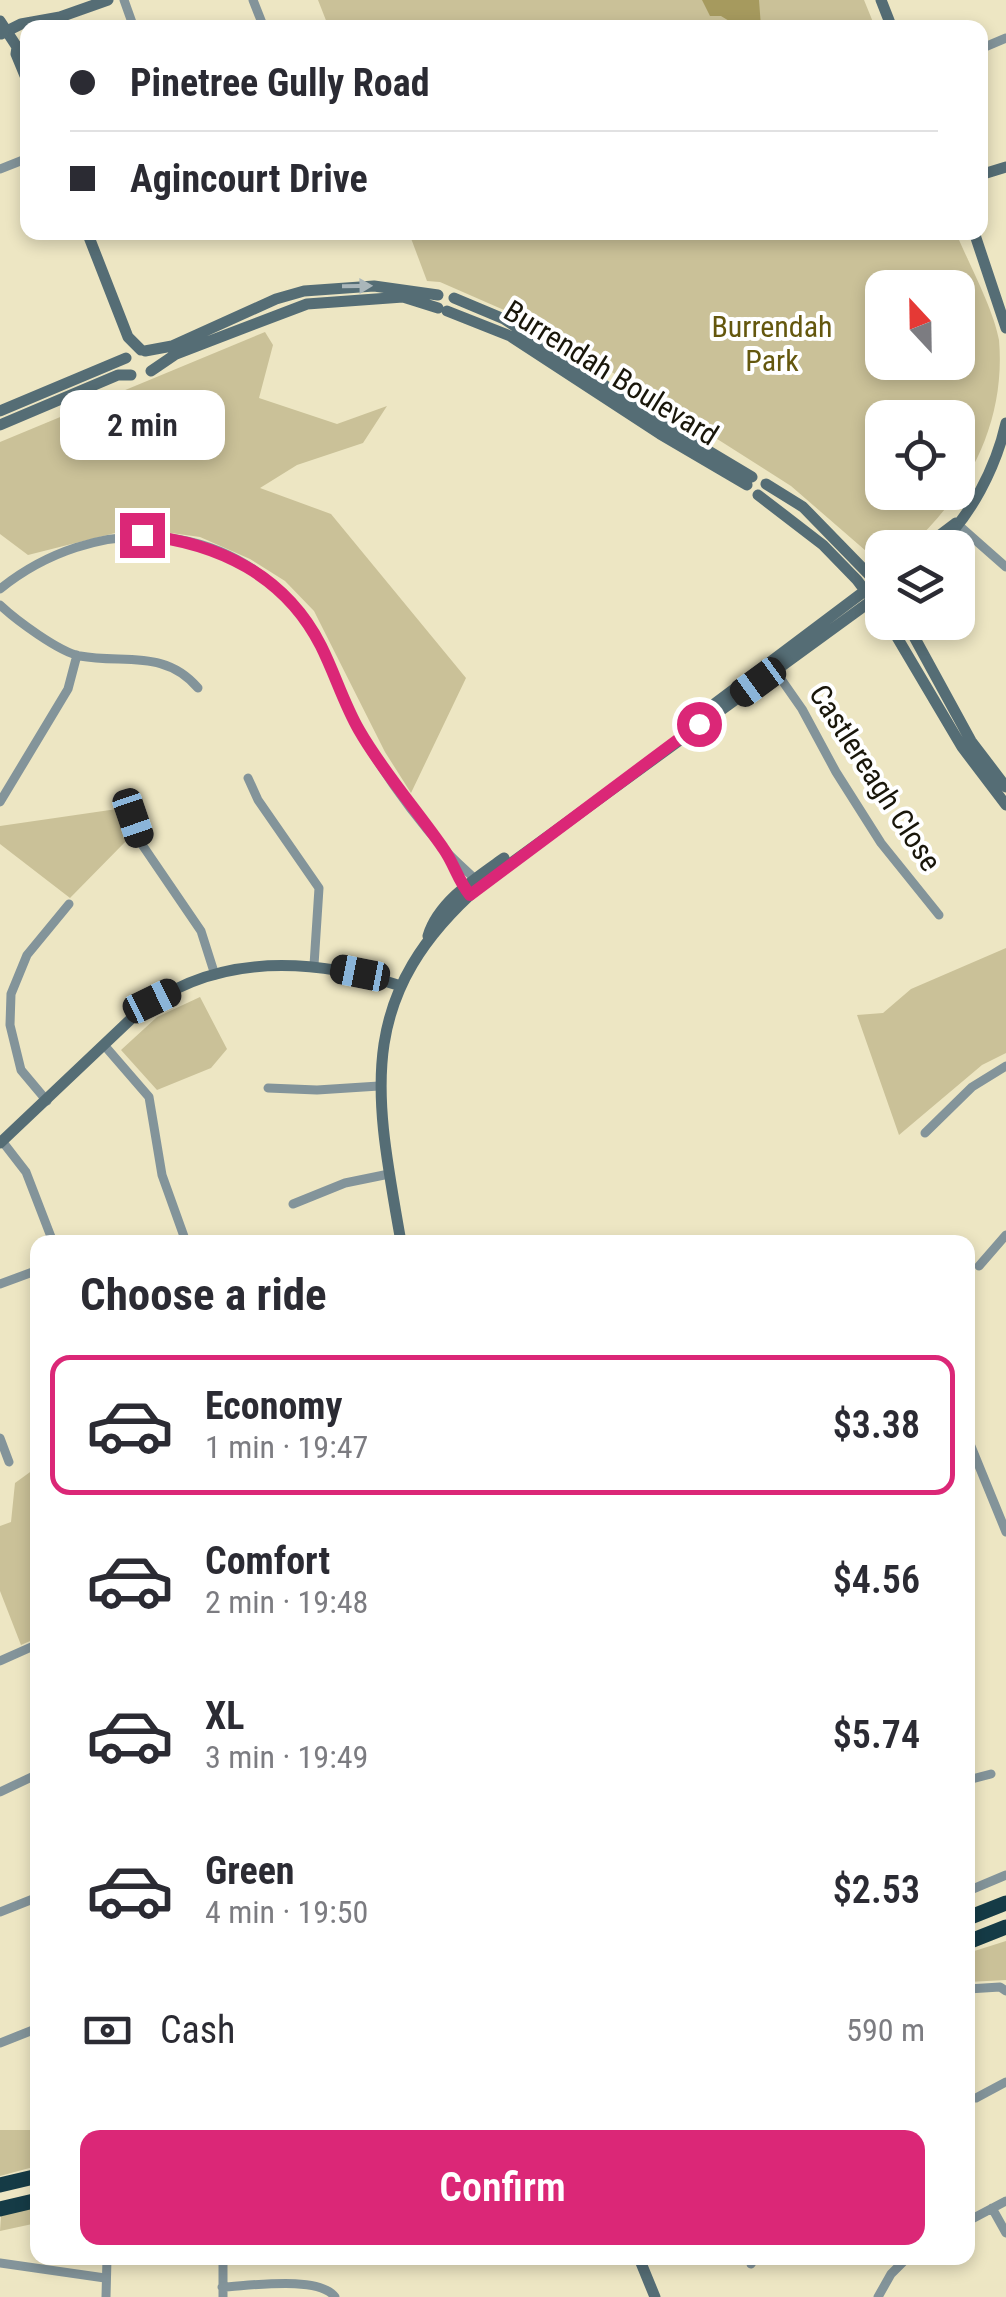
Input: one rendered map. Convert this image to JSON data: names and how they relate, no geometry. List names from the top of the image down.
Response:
{
  "streets": {
    "main road": ["Burrendah Boulevard"],
    "street": ["Castlereagh Close"]
  },
  "parks": ["Burrendah Park"],
  "north": "top",
  "page": {
    "banner": ["Pinetree Gully Road", "Agincourt Drive"],
    "bubble": "2 min",
    "heading": "Choose a ride",
    "list": [
      {
        "name": "Economy",
        "note": "1 min · 19:47",
        "value": "$3.38"
      },
      {
        "name": "Comfort",
        "note": "2 min · 19:48",
        "value": "$4.56"
      },
      {
        "name": "XL",
        "note": "3 min · 19:49",
        "value": "$5.74"
      },
      {
        "name": "Green",
        "note": "4 min · 19:50",
        "value": "$2.53"
      }
    ],
    "pay": ["Cash", "590 m"],
    "buttons": "Confirm"
  }
}
